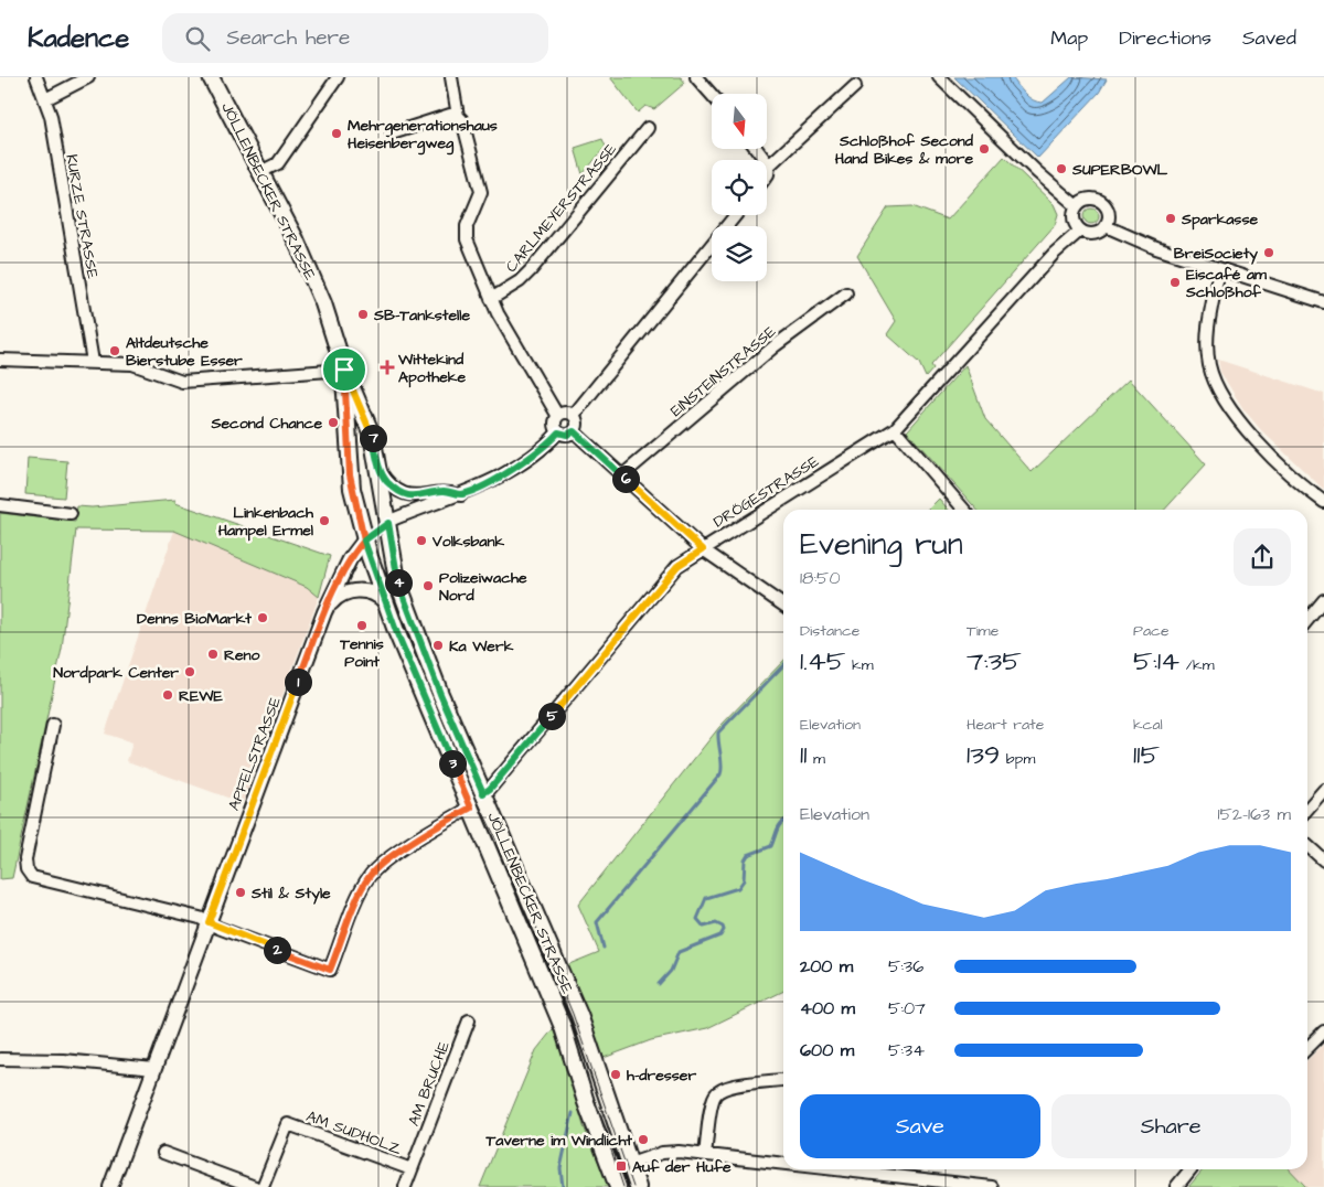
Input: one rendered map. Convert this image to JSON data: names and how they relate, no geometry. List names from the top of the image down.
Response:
{
  "streets": {
    "main road": ["JÖLLENBECKER STRASSE"],
    "street": [
      "CARLMEYERSTRASSE",
      "KURZE STRASSE",
      "EINSTEINSTRASSE",
      "DRÖGESTRASSE",
      "APFELSTRASSE",
      "AM BRUCHE",
      "AM SUDHOLZ"
    ]
  },
  "crossings": [
    ["JÖLLENBECKER STRASSE", "DRÖGESTRASSE"],
    ["JÖLLENBECKER STRASSE", "APFELSTRASSE"],
    ["AM BRUCHE", "AM SUDHOLZ"]
  ],
  "places": {
    "other": [
      "Mehrgenerationshaus Heisenbergweg",
      "Schloßhof Second Hand Bikes & more",
      "SUPERBOWL",
      "Sparkasse",
      "BreiSociety",
      "Eiscafé am Schloßhof",
      "SB-Tankstelle",
      "Altdeutsche Bierstube Esser",
      "Second Chance",
      "Linkenbach Hampel Ermel",
      "Volksbank",
      "Polizeiwache Nord",
      "Denns BioMarkt",
      "Tennis Point",
      "Ka Werk",
      "Reno",
      "Nordpark Center",
      "REWE",
      "Stil & Style",
      "h-dresser",
      "Taverne im Windlicht"
    ],
    "health": ["Wittekind Apotheke"],
    "transit": ["Auf der Hufe"]
  },
  "north": "bottom",
  "page": {
    "header": "Kadence",
    "search": "Search here",
    "nav": ["Map", "Directions", "Saved"],
    "pins": [
      "7",
      "6",
      "4",
      "1",
      "5",
      "3",
      "2"
    ],
    "heading": ["Evening run", "18:50"],
    "stats": [
      ["Distance", "1.45 km"],
      ["Time", "7:35"],
      ["Pace", "5:14 /km"],
      ["Elevation", "11 m"],
      ["Heart rate", "139 bpm"],
      ["kcal", "115"]
    ],
    "chart": ["Elevation", "152–163 m"],
    "list": [
      {
        "name": "200 m",
        "note": "5:36"
      },
      {
        "name": "400 m",
        "note": "5:07"
      },
      {
        "name": "600 m",
        "note": "5:34"
      }
    ],
    "buttons": ["Save", "Share"]
  }
}
